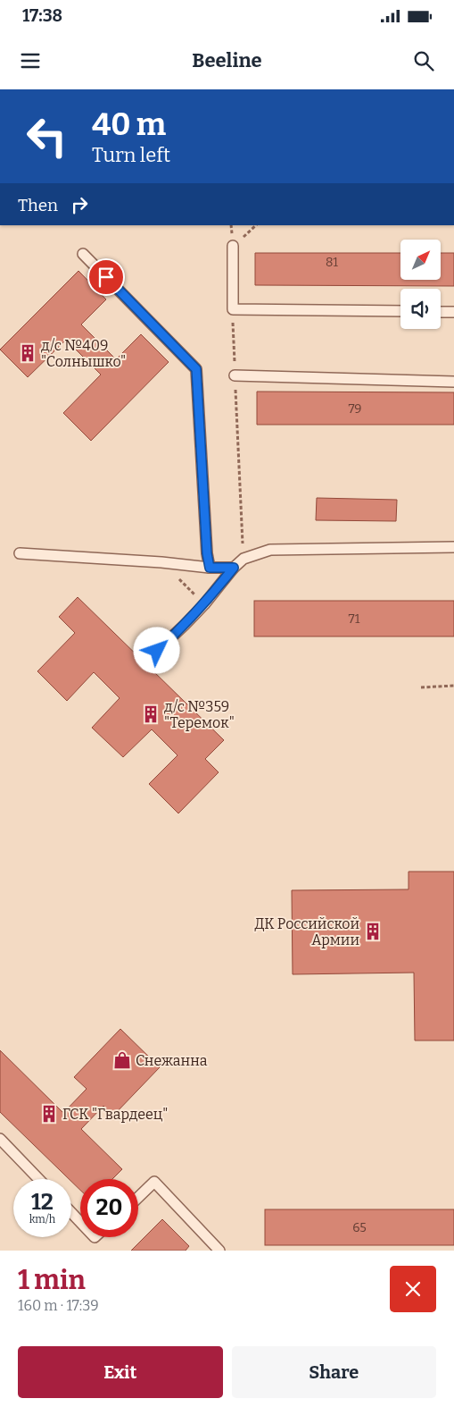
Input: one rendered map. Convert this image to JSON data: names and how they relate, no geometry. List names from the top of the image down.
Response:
{
  "places": {
    "building": [
      "д/с №409 \"Солнышко\"",
      "д/с №359 \"Теремок\"",
      "ДК Российской Армии",
      "ГСК \"Гвардеец\""
    ],
    "shop": ["Снежанна"]
  },
  "house_numbers": [
    "81",
    "79",
    "71",
    "65"
  ],
  "north": "top right",
  "page": {
    "status": "17:38",
    "header": "Beeline",
    "turn": ["40 m", "Turn left"],
    "then": "Then",
    "speed": "12 km/h",
    "limit": "20",
    "heading": ["1 min", "160 m · 17:39"],
    "buttons": ["Exit", "Share"]
  }
}
